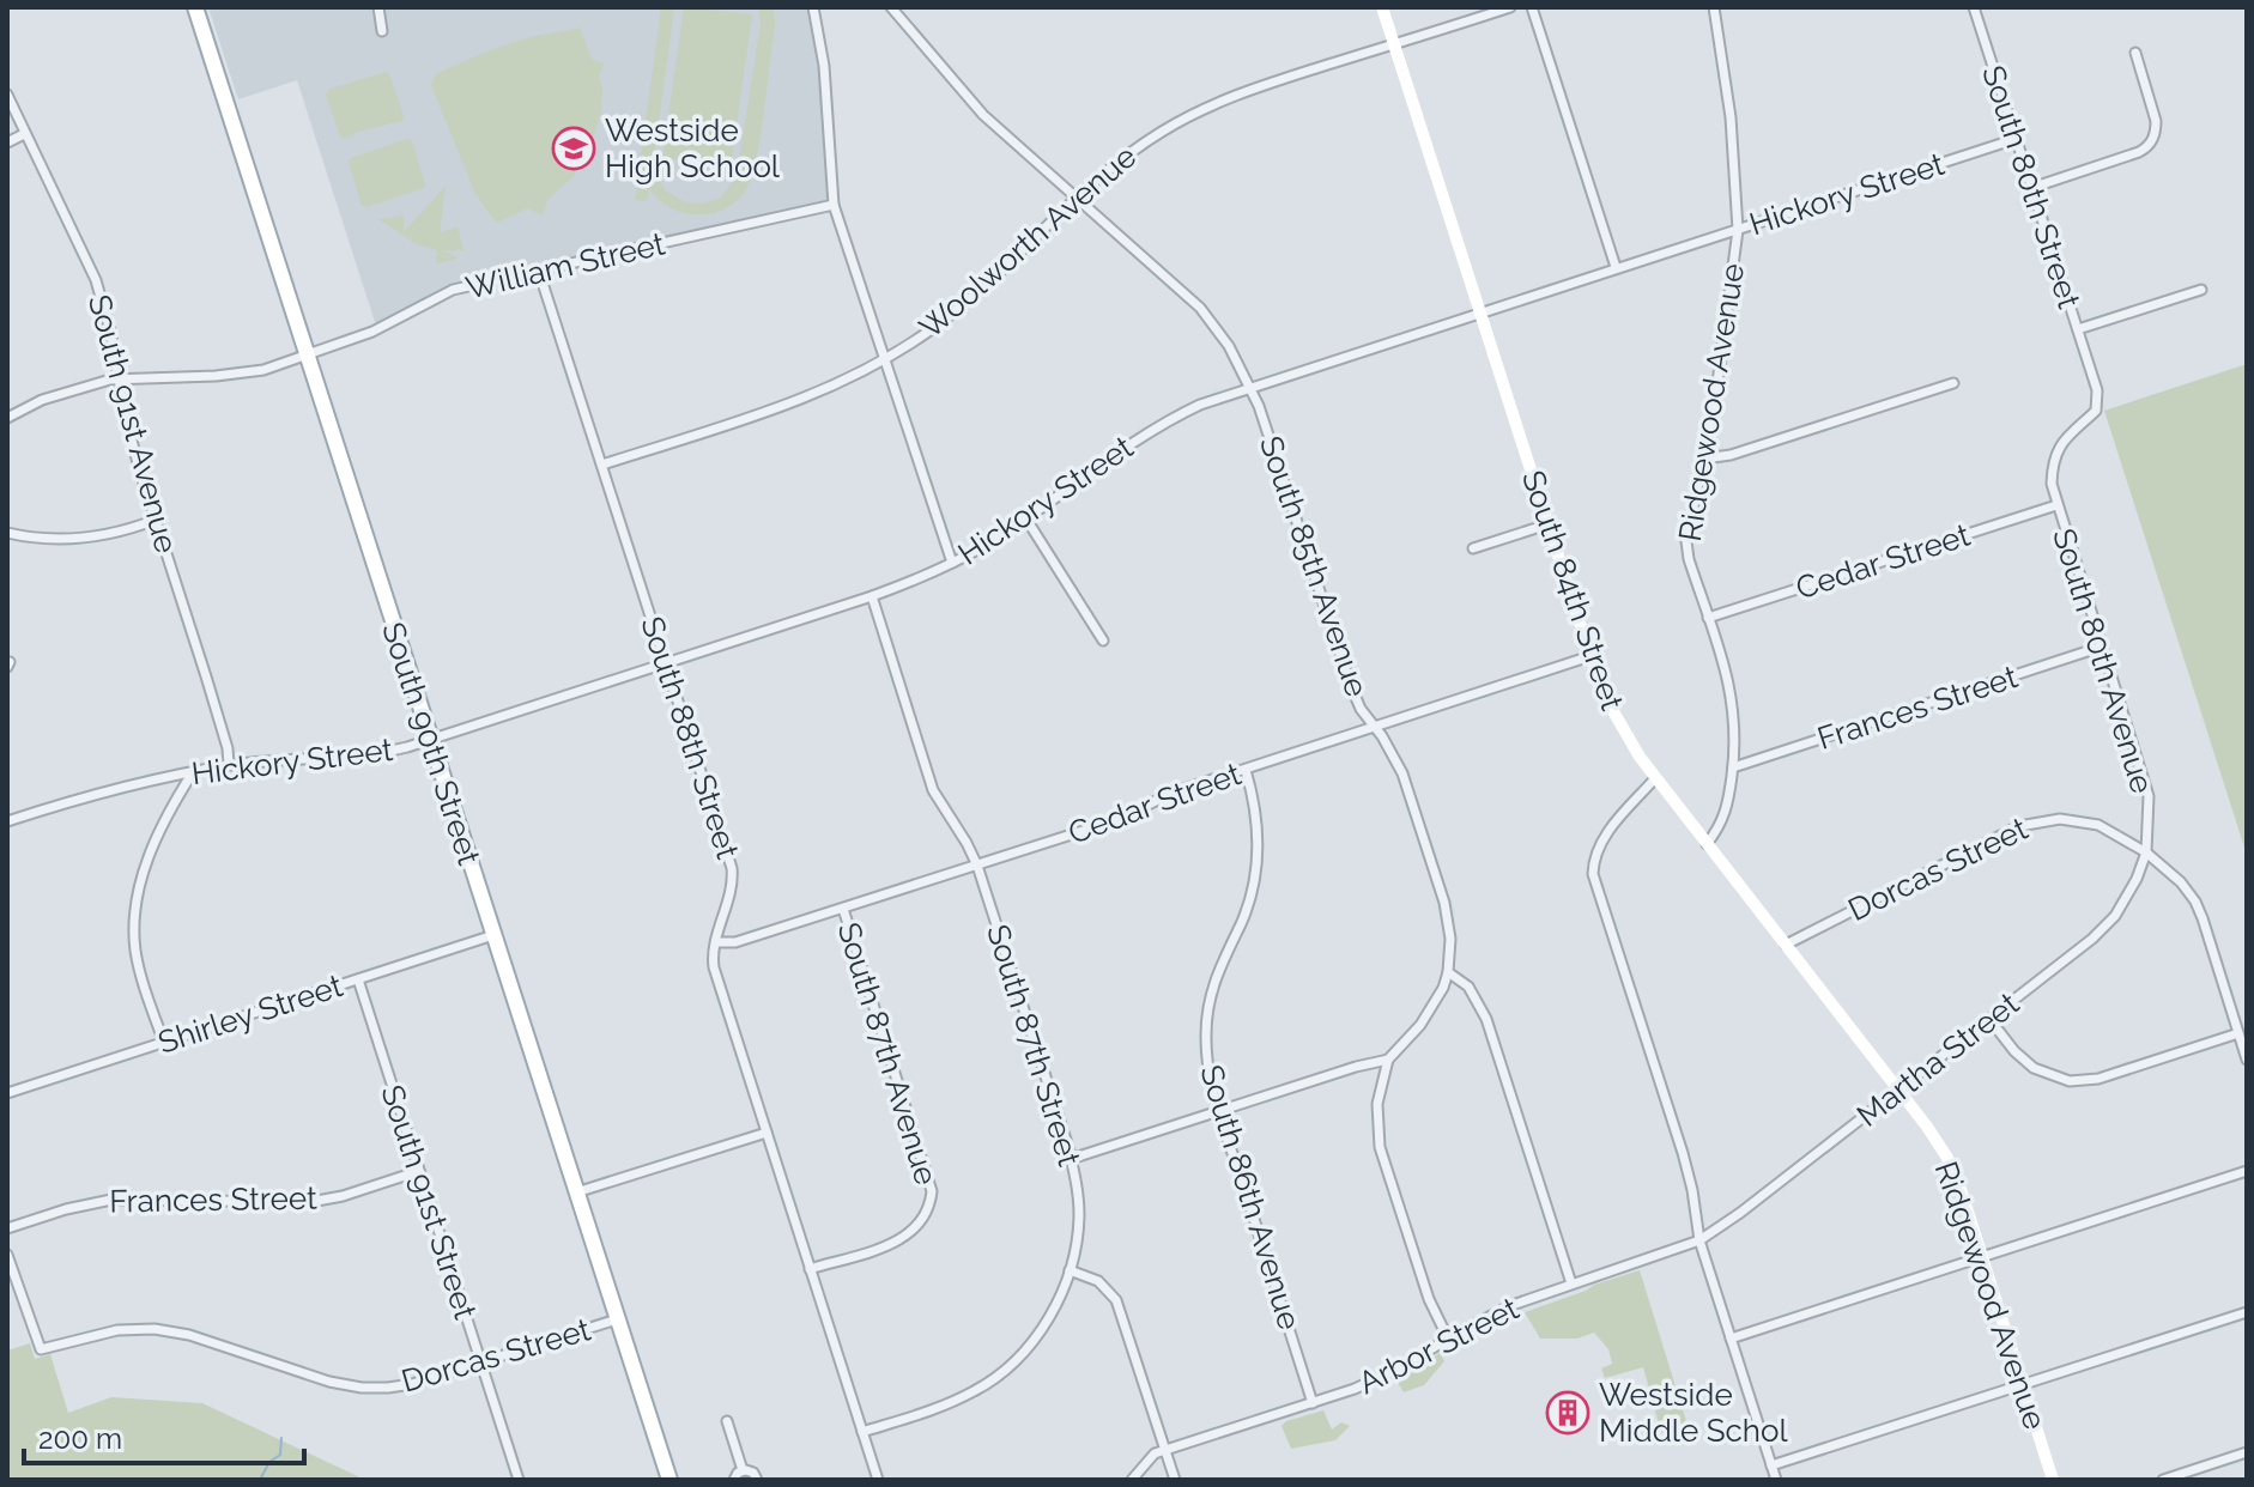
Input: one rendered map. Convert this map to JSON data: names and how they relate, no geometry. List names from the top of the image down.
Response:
{
  "streets": {
    "main road": ["Ridgewood Avenue", "South 84th Street", "South 90th Street"],
    "street": [
      "South 80th Street",
      "Hickory Street",
      "Woolworth Avenue",
      "William Street",
      "South 91st Avenue",
      "Cedar Street",
      "South 85th Avenue",
      "South 80th Avenue",
      "Frances Street",
      "South 88th Street",
      "Dorcas Street",
      "Shirley Street",
      "South 87th Street",
      "South 87th Avenue",
      "Martha Street",
      "South 86th Avenue",
      "South 91st Street",
      "Arbor Street"
    ]
  },
  "crossings": [
    ["South 80th Street", "Hickory Street"],
    ["South 80th Street", "South 80th Avenue"],
    ["Hickory Street", "Ridgewood Avenue"],
    ["Hickory Street", "South 91st Avenue"],
    ["Hickory Street", "South 85th Avenue"],
    ["Hickory Street", "South 84th Street"],
    ["Hickory Street", "South 88th Street"],
    ["Hickory Street", "South 90th Street"],
    ["Hickory Street", "South 87th Street"],
    ["Woolworth Avenue", "South 85th Avenue"],
    ["Woolworth Avenue", "South 84th Street"],
    ["Woolworth Avenue", "South 88th Street"],
    ["William Street", "South 88th Street"],
    ["William Street", "South 90th Street"],
    ["Ridgewood Avenue", "Cedar Street"],
    ["Ridgewood Avenue", "South 84th Street"],
    ["Ridgewood Avenue", "Frances Street"],
    ["Ridgewood Avenue", "Dorcas Street"],
    ["Ridgewood Avenue", "Martha Street"],
    ["Cedar Street", "South 85th Avenue"],
    ["Cedar Street", "South 84th Street"],
    ["Cedar Street", "South 80th Avenue"],
    ["Cedar Street", "South 88th Street"],
    ["Cedar Street", "South 87th Street"],
    ["Cedar Street", "South 87th Avenue"],
    ["Cedar Street", "South 86th Avenue"],
    ["South 80th Avenue", "Frances Street"],
    ["South 80th Avenue", "Dorcas Street"],
    ["South 80th Avenue", "Martha Street"],
    ["Frances Street", "South 91st Street"],
    ["South 88th Street", "South 87th Street"],
    ["South 88th Street", "South 87th Avenue"],
    ["South 90th Street", "Dorcas Street"],
    ["South 90th Street", "Shirley Street"],
    ["Dorcas Street", "Martha Street"],
    ["Dorcas Street", "South 91st Street"],
    ["Shirley Street", "South 91st Street"],
    ["Martha Street", "Arbor Street"],
    ["South 86th Avenue", "Arbor Street"]
  ],
  "places": {
    "school or university": ["Westside High School"],
    "building": ["Westside Middle Schol"]
  },
  "scale_bar": "200 m"
}
